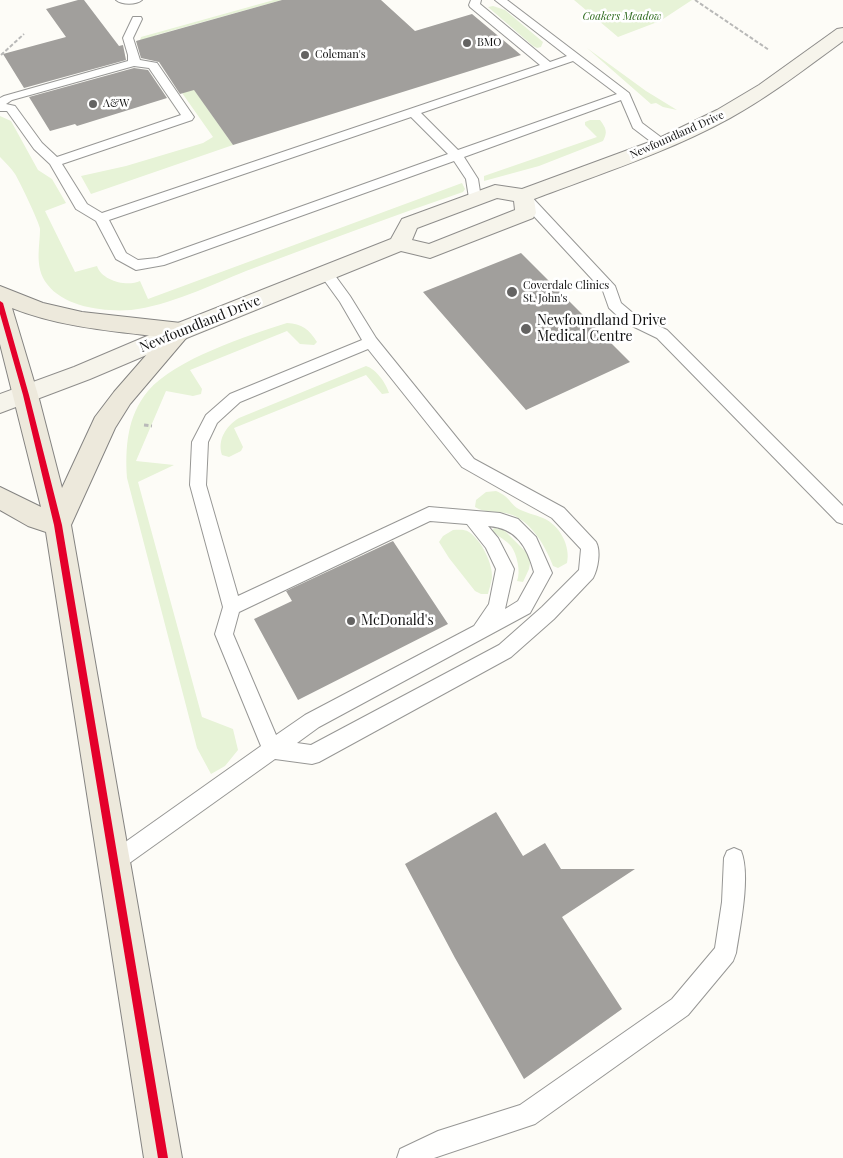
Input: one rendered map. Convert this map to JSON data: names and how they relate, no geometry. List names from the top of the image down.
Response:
{
  "streets": {
    "street": ["Newfoundland Drive"]
  },
  "parks": ["Coakers Meadow"],
  "places": [
    "BMO",
    "Coleman's",
    "A&W",
    "Coverdale Clinics St. John's",
    "Newfoundland Drive Medical Centre",
    "McDonald's"
  ]
}
